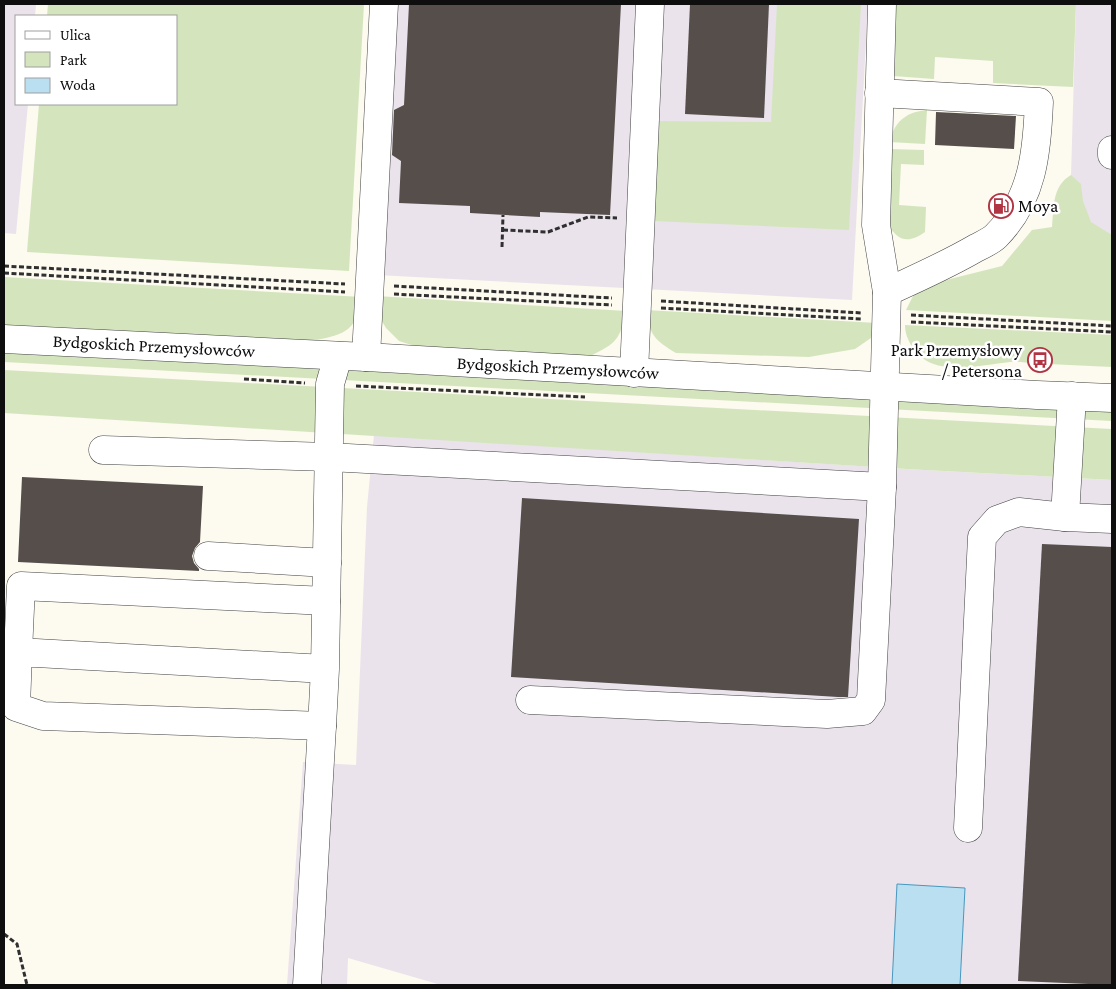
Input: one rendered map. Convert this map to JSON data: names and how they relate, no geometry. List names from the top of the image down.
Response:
{
  "streets": {
    "street": ["Bydgoskich Przemysłowców"]
  },
  "places": {
    "fuel station": ["Moya"],
    "bus stop": ["Park Przemysłowy / Petersona"]
  },
  "legend": ["Ulica", "Park", "Woda"]
}
